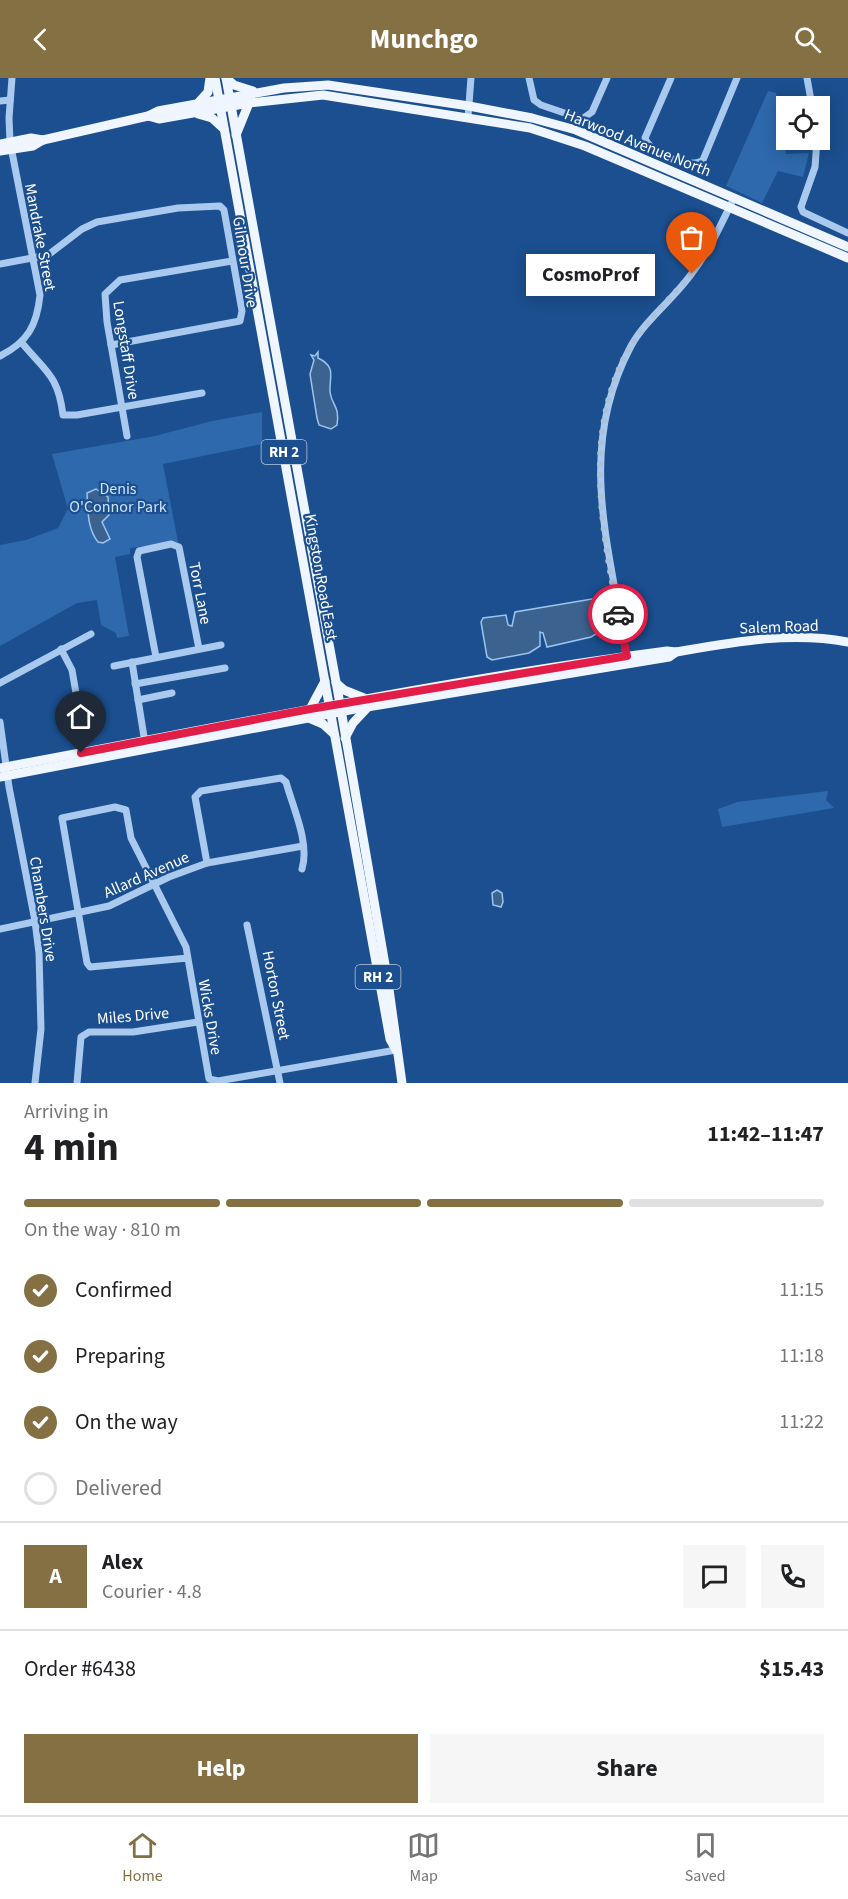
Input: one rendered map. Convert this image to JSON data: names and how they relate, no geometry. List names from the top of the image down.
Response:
{
  "streets": {
    "main road": [
      "Harwood Avenue North",
      "RH 2",
      "Kingston Road East",
      "Salem Road"
    ],
    "street": [
      "Mandrake Street",
      "Gilmour Drive",
      "Longstaff Drive",
      "Torr Lane",
      "Allard Avenue",
      "Chambers Drive",
      "Horton Street",
      "Miles Drive",
      "Wicks Drive"
    ]
  },
  "crossings": [
    ["Harwood Avenue North", "RH 2"],
    ["Harwood Avenue North", "Kingston Road East"],
    ["Mandrake Street", "Gilmour Drive"],
    ["Gilmour Drive", "Longstaff Drive"],
    ["RH 2", "Kingston Road East"],
    ["Kingston Road East", "Salem Road"],
    ["Kingston Road East", "Wicks Drive"],
    ["Allard Avenue", "Chambers Drive"],
    ["Allard Avenue", "Wicks Drive"],
    ["Horton Street", "Wicks Drive"],
    ["Miles Drive", "Wicks Drive"]
  ],
  "parks": ["Denis O'Connor Park"],
  "places": ["CosmoProf"],
  "page": {
    "header": "Munchgo",
    "bubble": "CosmoProf",
    "heading": ["4 min", "Arriving in", "11:42–11:47"],
    "panel": [
      "Alex",
      "Courier · 4.8",
      "Order #6438",
      "$15.43"
    ],
    "bar": "On the way · 810 m",
    "list": [
      ["Confirmed", "11:15"],
      ["Preparing", "11:18"],
      ["On the way", "11:22"],
      "Delivered"
    ],
    "round": "A",
    "buttons": ["Help", "Share"],
    "tabs": ["Home", "Map", "Saved"]
  }
}
